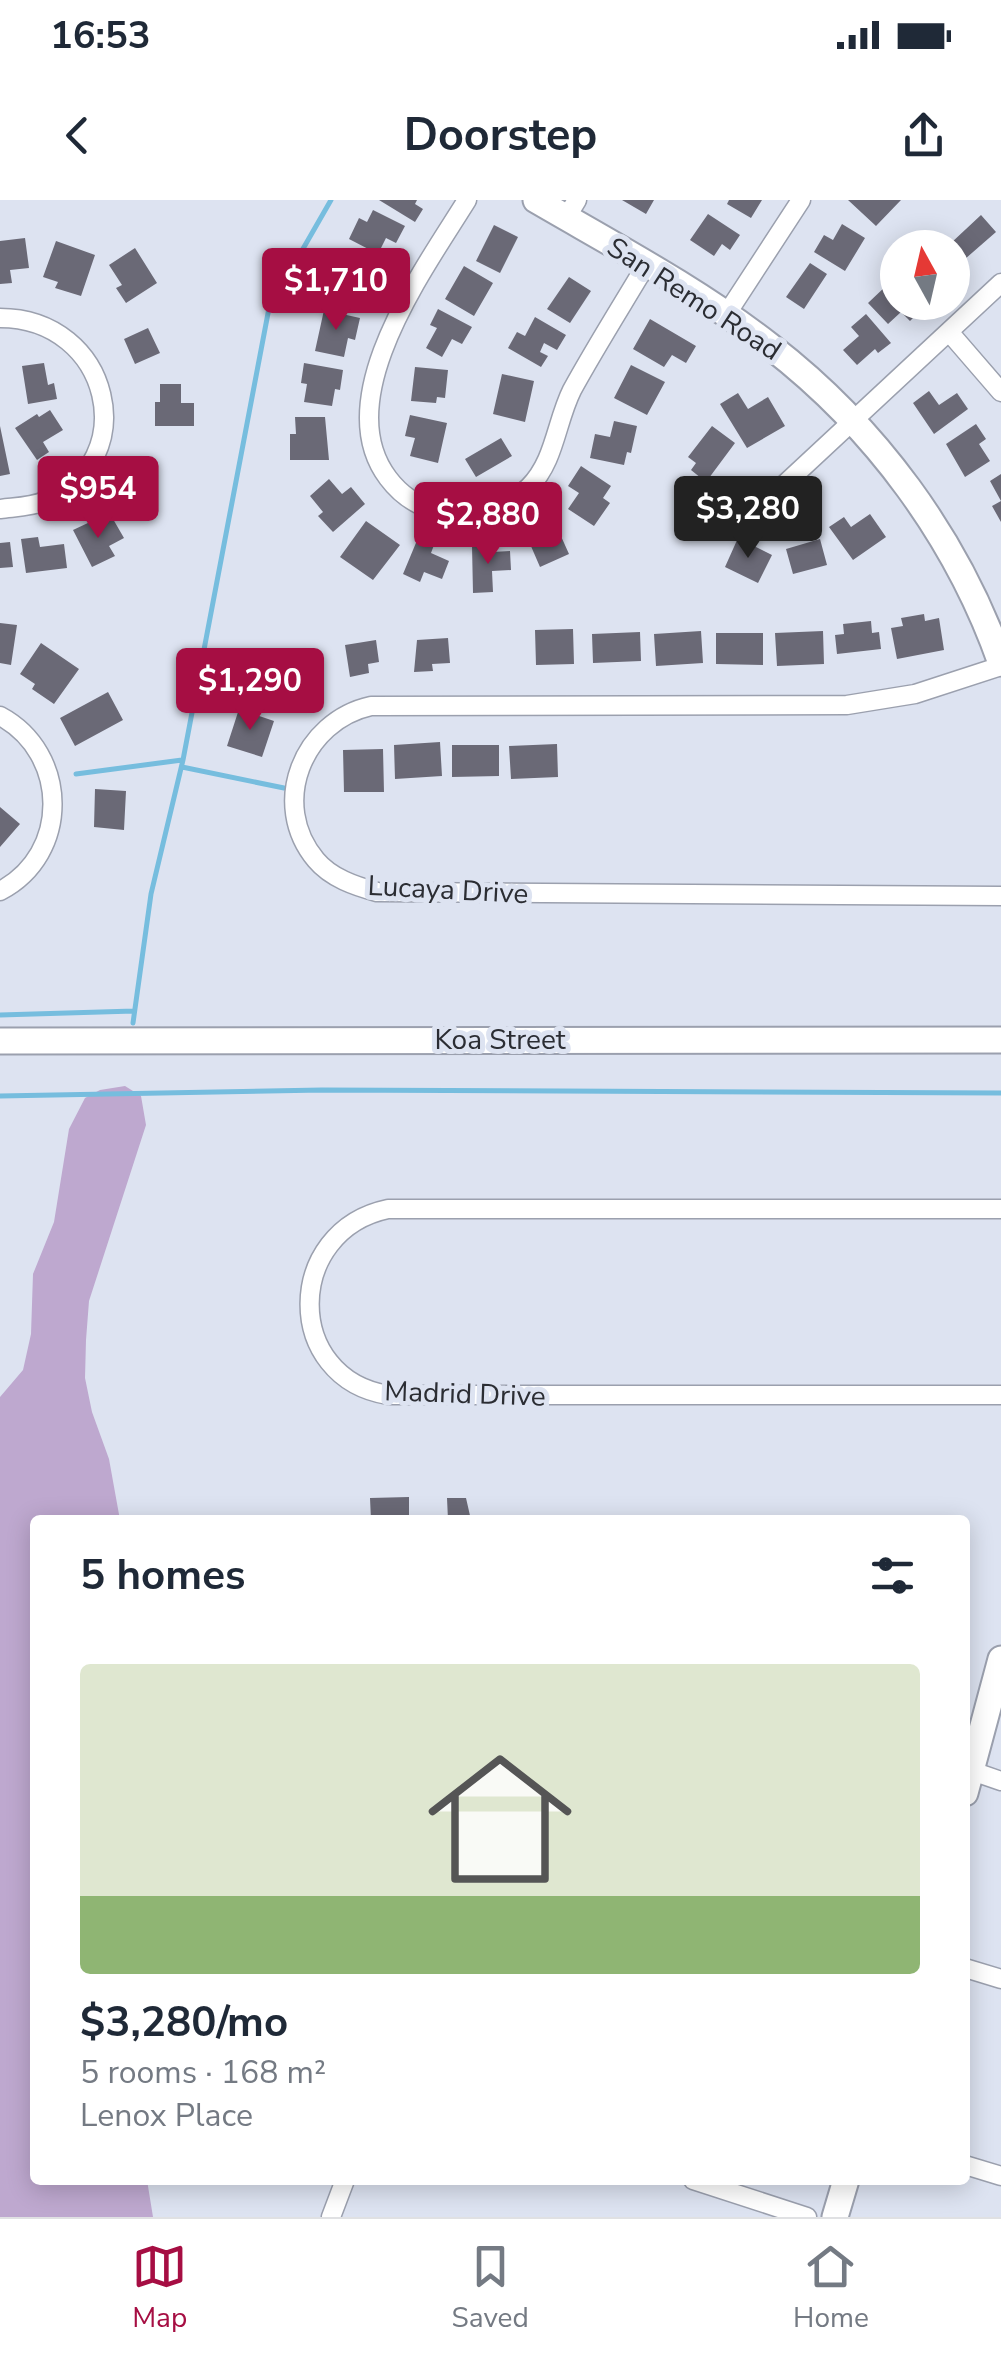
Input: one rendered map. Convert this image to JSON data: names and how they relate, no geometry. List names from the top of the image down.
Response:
{
  "streets": {
    "main road": ["San Remo Road", "Koa Street"],
    "street": ["Lucaya Drive", "Madrid Drive"]
  },
  "crossings": [
    ["San Remo Road", "Lucaya Drive"]
  ],
  "north": "top",
  "page": {
    "status": "16:53",
    "header": "Doorstep",
    "price": [
      "$1,710",
      "$954",
      "$3,280",
      "$2,880",
      "$1,290"
    ],
    "heading": "5 homes",
    "list": [
      {
        "name": "$3,280/mo",
        "note": "5 rooms · 168 m² · Lenox Place"
      }
    ],
    "tabs": ["Map", "Saved", "Home"]
  }
}
